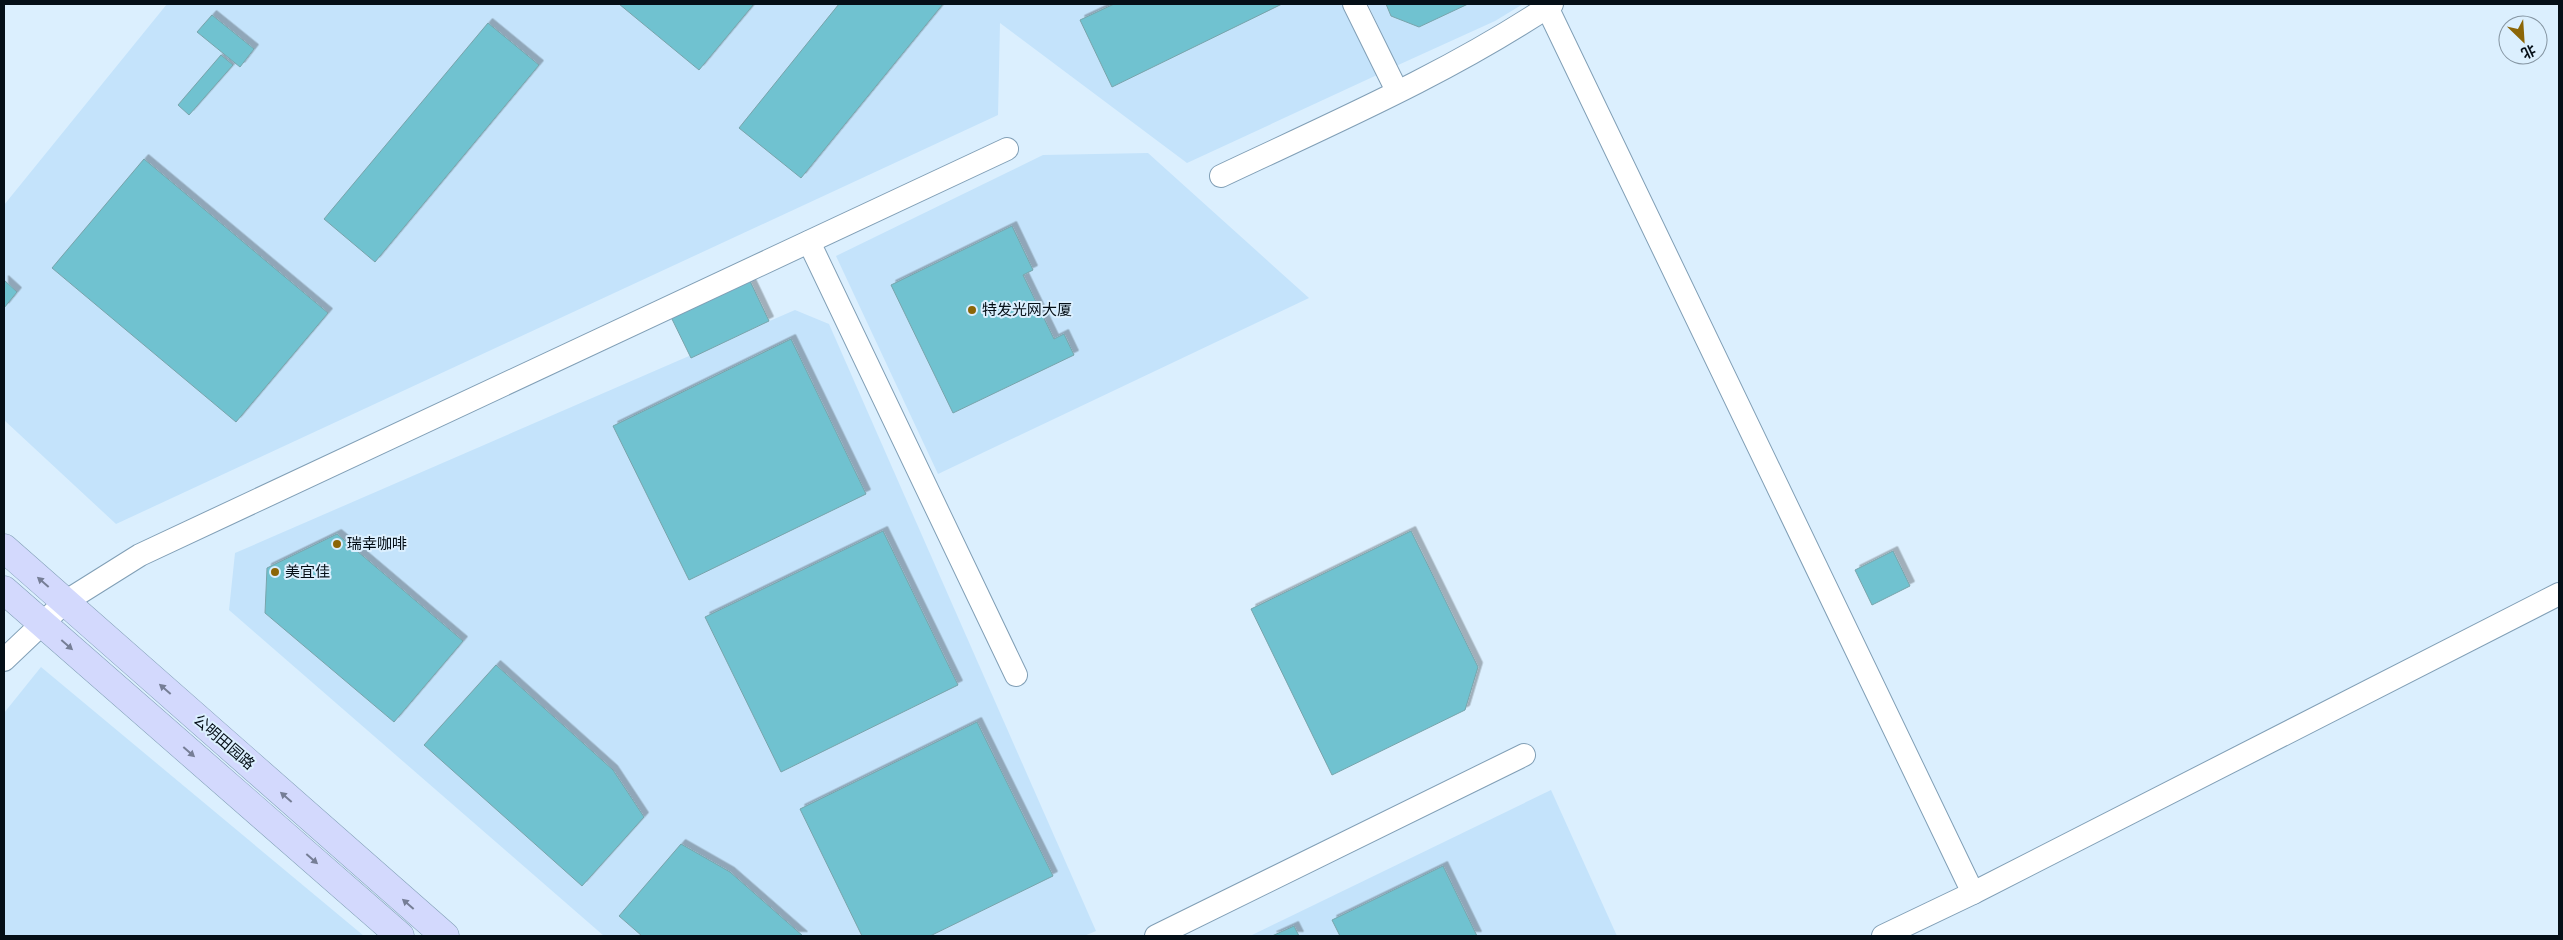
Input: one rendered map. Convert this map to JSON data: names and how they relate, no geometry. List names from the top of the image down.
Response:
{
  "streets": {
    "street": ["公明田园路"]
  },
  "places": ["特发光网大厦", "瑞幸咖啡", "美宜佳"],
  "north": "bottom right"
}
